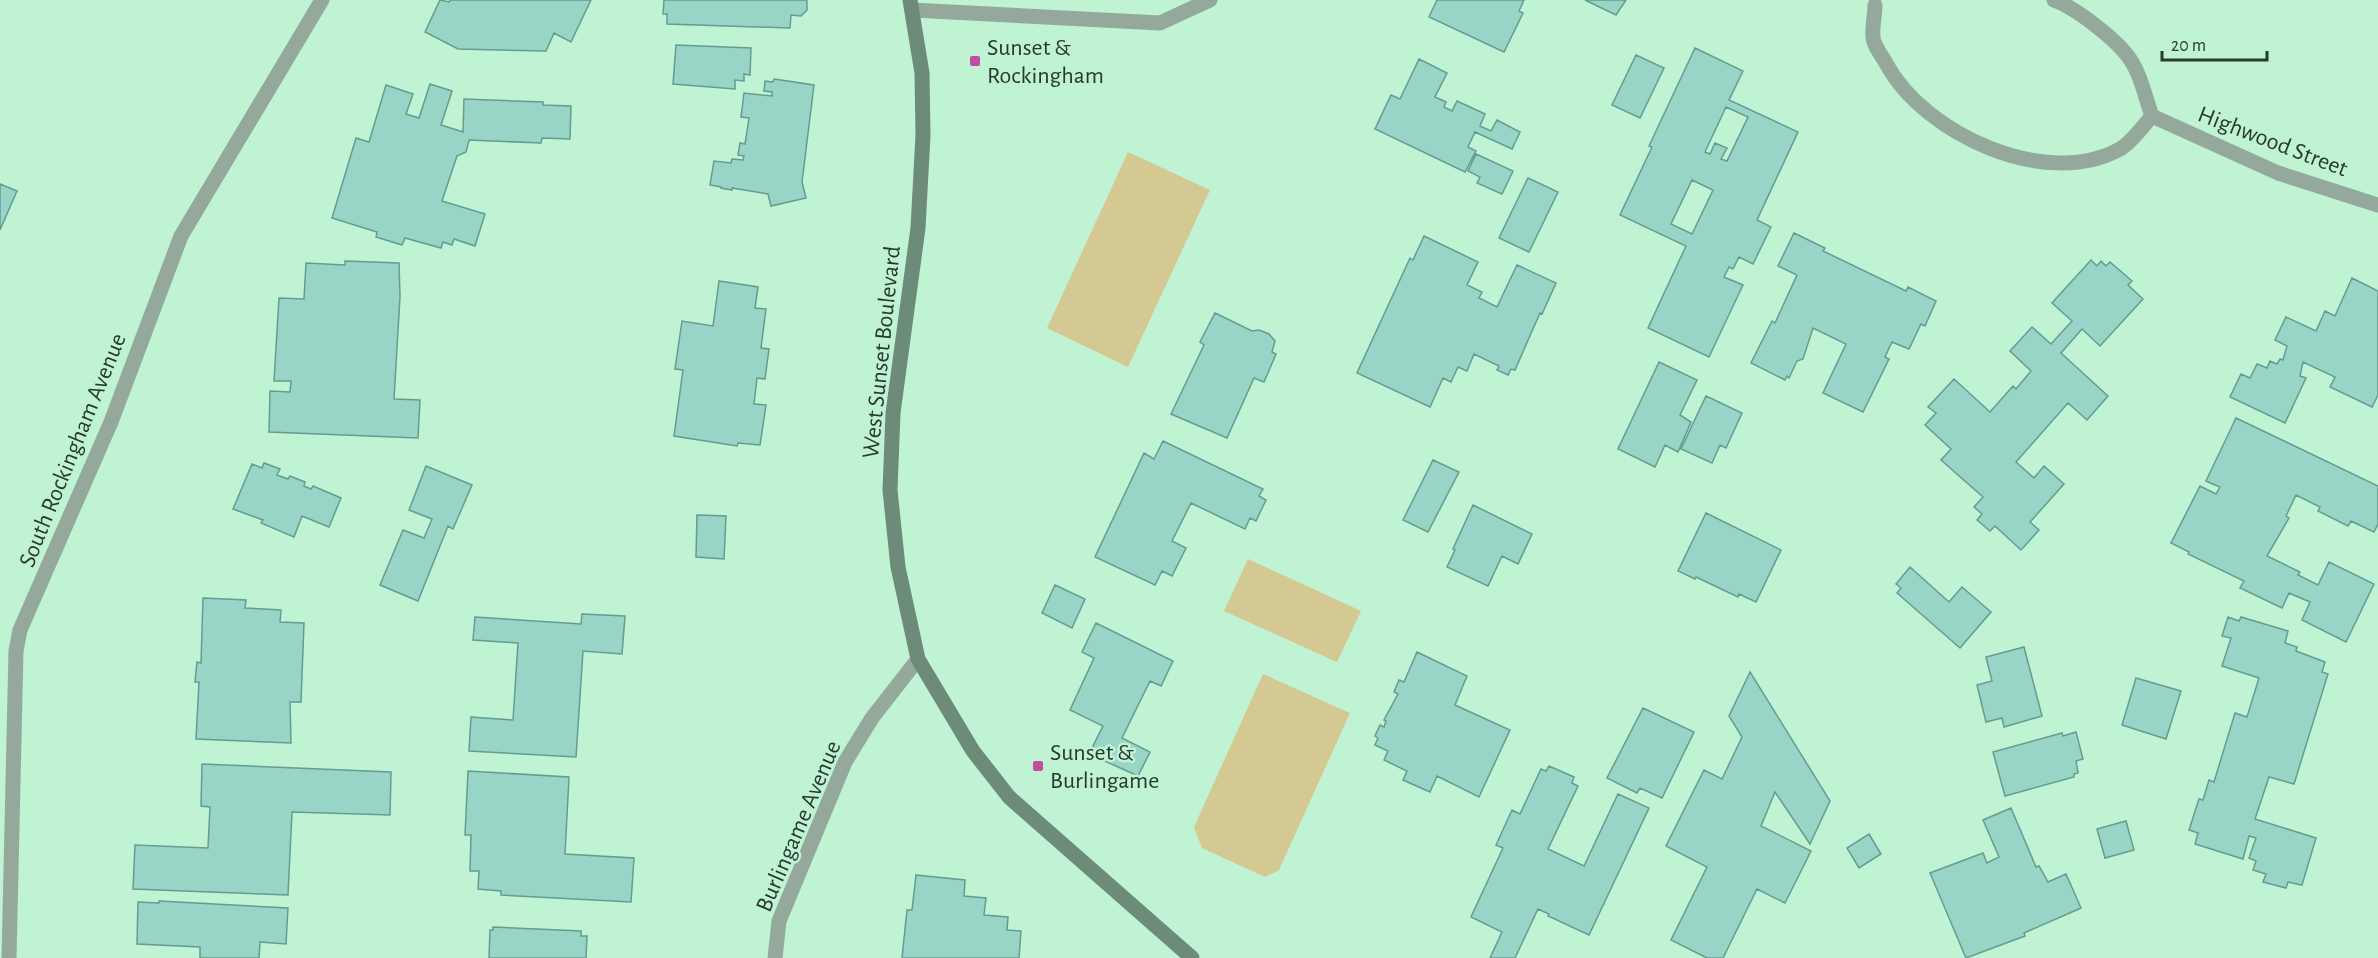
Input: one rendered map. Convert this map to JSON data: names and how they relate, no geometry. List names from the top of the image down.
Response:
{
  "streets": {
    "main road": ["West Sunset Boulevard"],
    "street": ["Highwood Street", "South Rockingham Avenue", "Burlingame Avenue"]
  },
  "crossings": [
    ["West Sunset Boulevard", "Burlingame Avenue"]
  ],
  "places": {
    "transit": ["Sunset & Rockingham", "Sunset & Burlingame"]
  },
  "scale_bar": "20 m"
}
